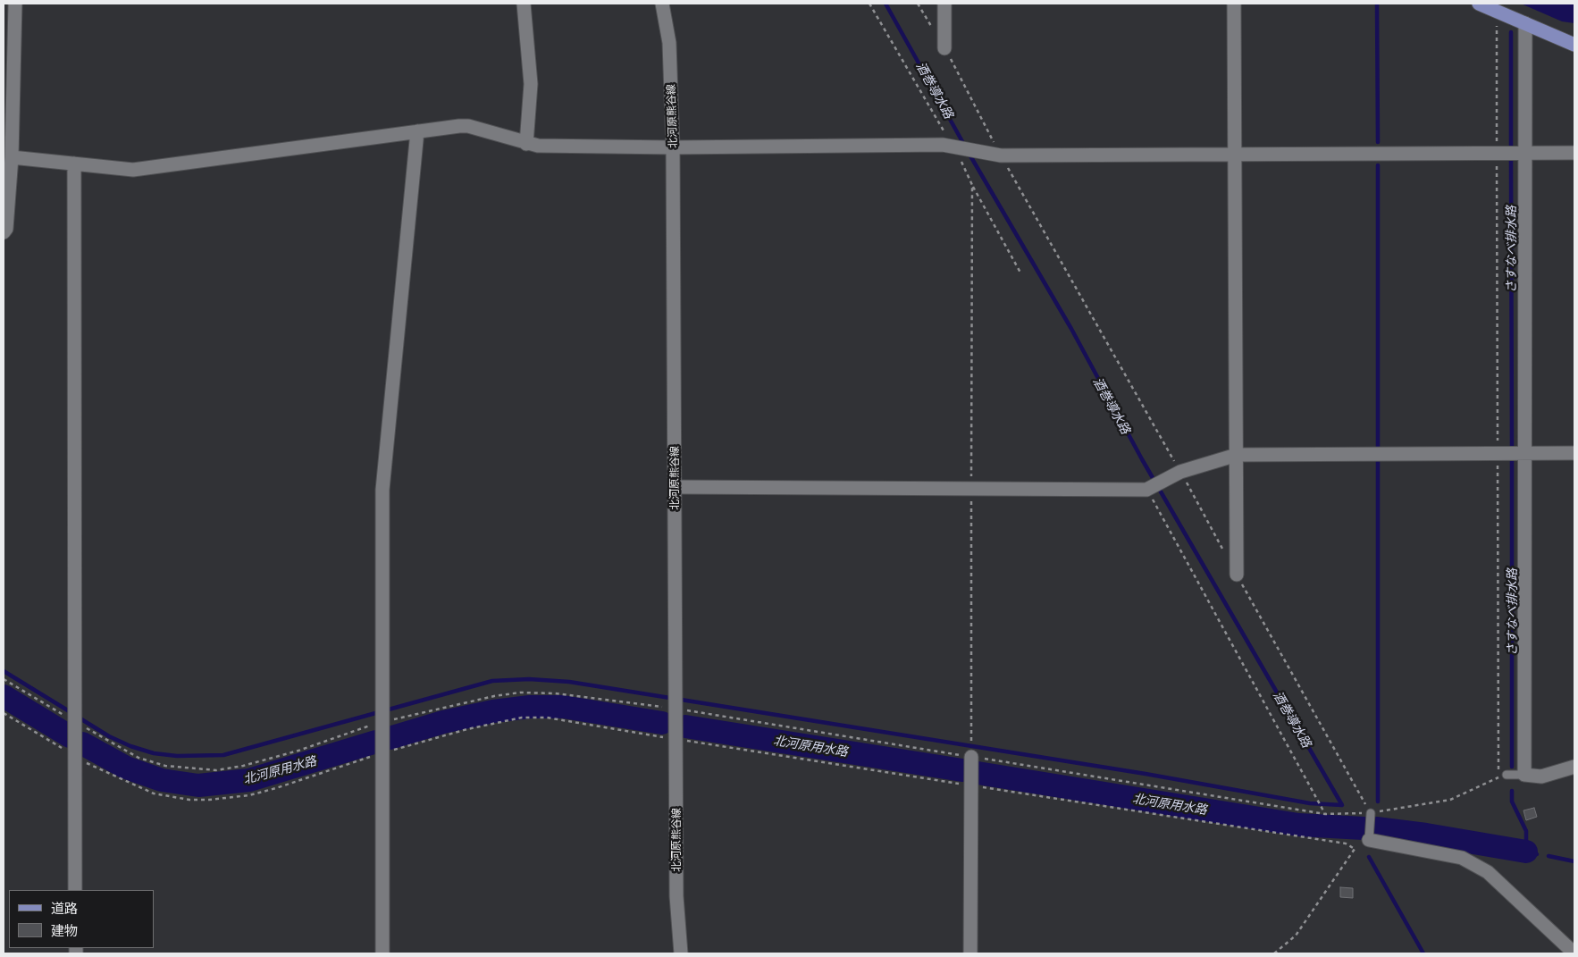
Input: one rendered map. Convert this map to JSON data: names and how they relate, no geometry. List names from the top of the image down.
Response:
{
  "streets": {
    "street": ["北河原熊谷線"]
  },
  "water": ["酒巻導水路", "さすなべ排水路", "北河原用水路"],
  "legend": ["道路", "建物"]
}
